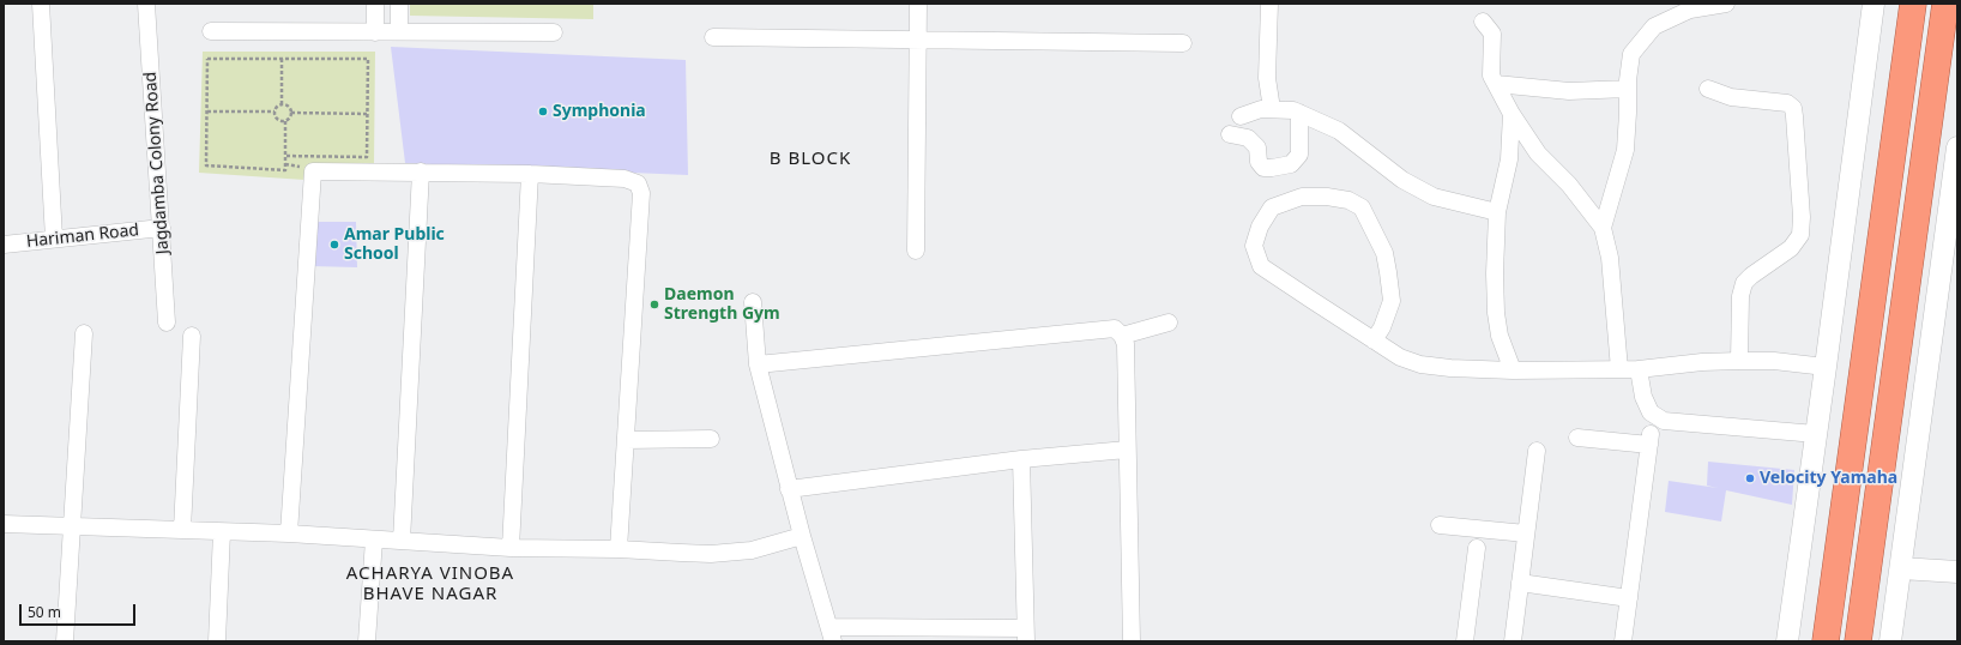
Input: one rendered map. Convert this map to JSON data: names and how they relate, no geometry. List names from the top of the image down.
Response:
{
  "streets": {
    "street": ["Jagdamba Colony Road", "Hariman Road"]
  },
  "crossings": [
    ["Jagdamba Colony Road", "Hariman Road"]
  ],
  "districts": ["B BLOCK", "ACHARYA VINOBA BHAVE NAGAR"],
  "places": [
    "Symphonia",
    "Amar Public School",
    "Daemon Strength Gym",
    "Velocity Yamaha"
  ],
  "scale_bar": "50 m"
}
